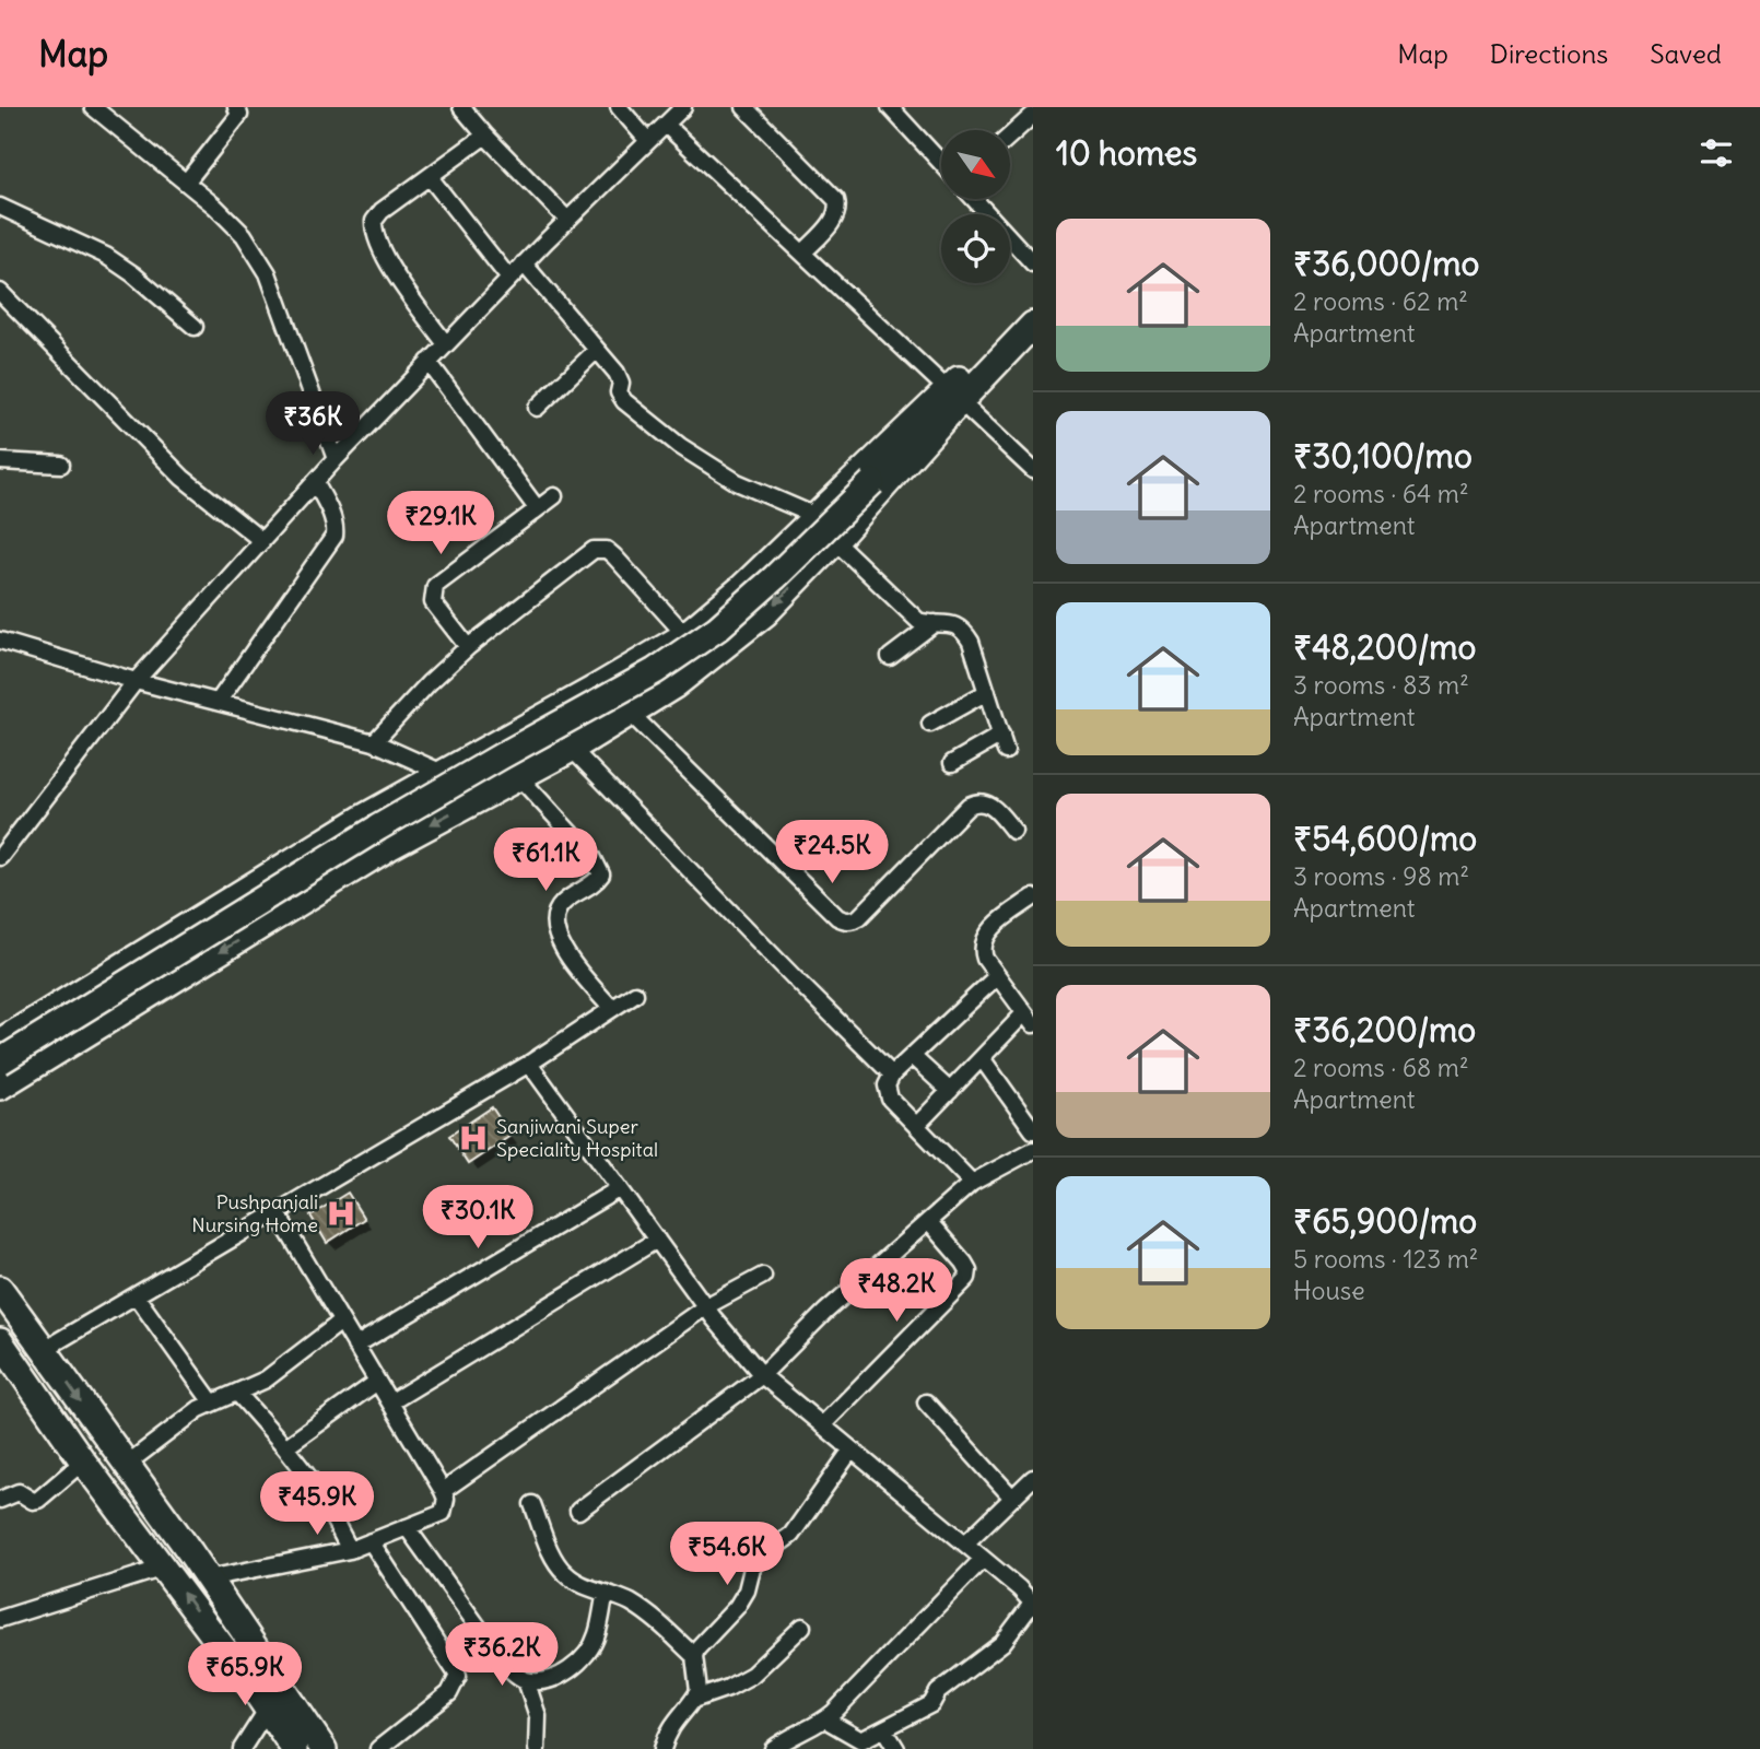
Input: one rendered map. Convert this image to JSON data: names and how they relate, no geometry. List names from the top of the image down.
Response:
{
  "places": {
    "hospital": ["Sanjiwani Super Speciality Hospital", "Pushpanjali Nursing Home"]
  },
  "north": "bottom right",
  "page": {
    "header": "Map",
    "nav": ["Map", "Directions", "Saved"],
    "heading": "10 homes",
    "list": [
      {
        "name": "₹36,000/mo",
        "note": "2 rooms · 62 m² · Apartment"
      },
      {
        "name": "₹30,100/mo",
        "note": "2 rooms · 64 m² · Apartment"
      },
      {
        "name": "₹48,200/mo",
        "note": "3 rooms · 83 m² · Apartment"
      },
      {
        "name": "₹54,600/mo",
        "note": "3 rooms · 98 m² · Apartment"
      },
      {
        "name": "₹36,200/mo",
        "note": "2 rooms · 68 m² · Apartment"
      },
      {
        "name": "₹65,900/mo",
        "note": "5 rooms · 123 m² · House"
      }
    ],
    "price": [
      "₹36K",
      "₹29.1K",
      "₹24.5K",
      "₹61.1K",
      "₹30.1K",
      "₹48.2K",
      "₹45.9K",
      "₹54.6K",
      "₹36.2K",
      "₹65.9K"
    ]
  }
}
